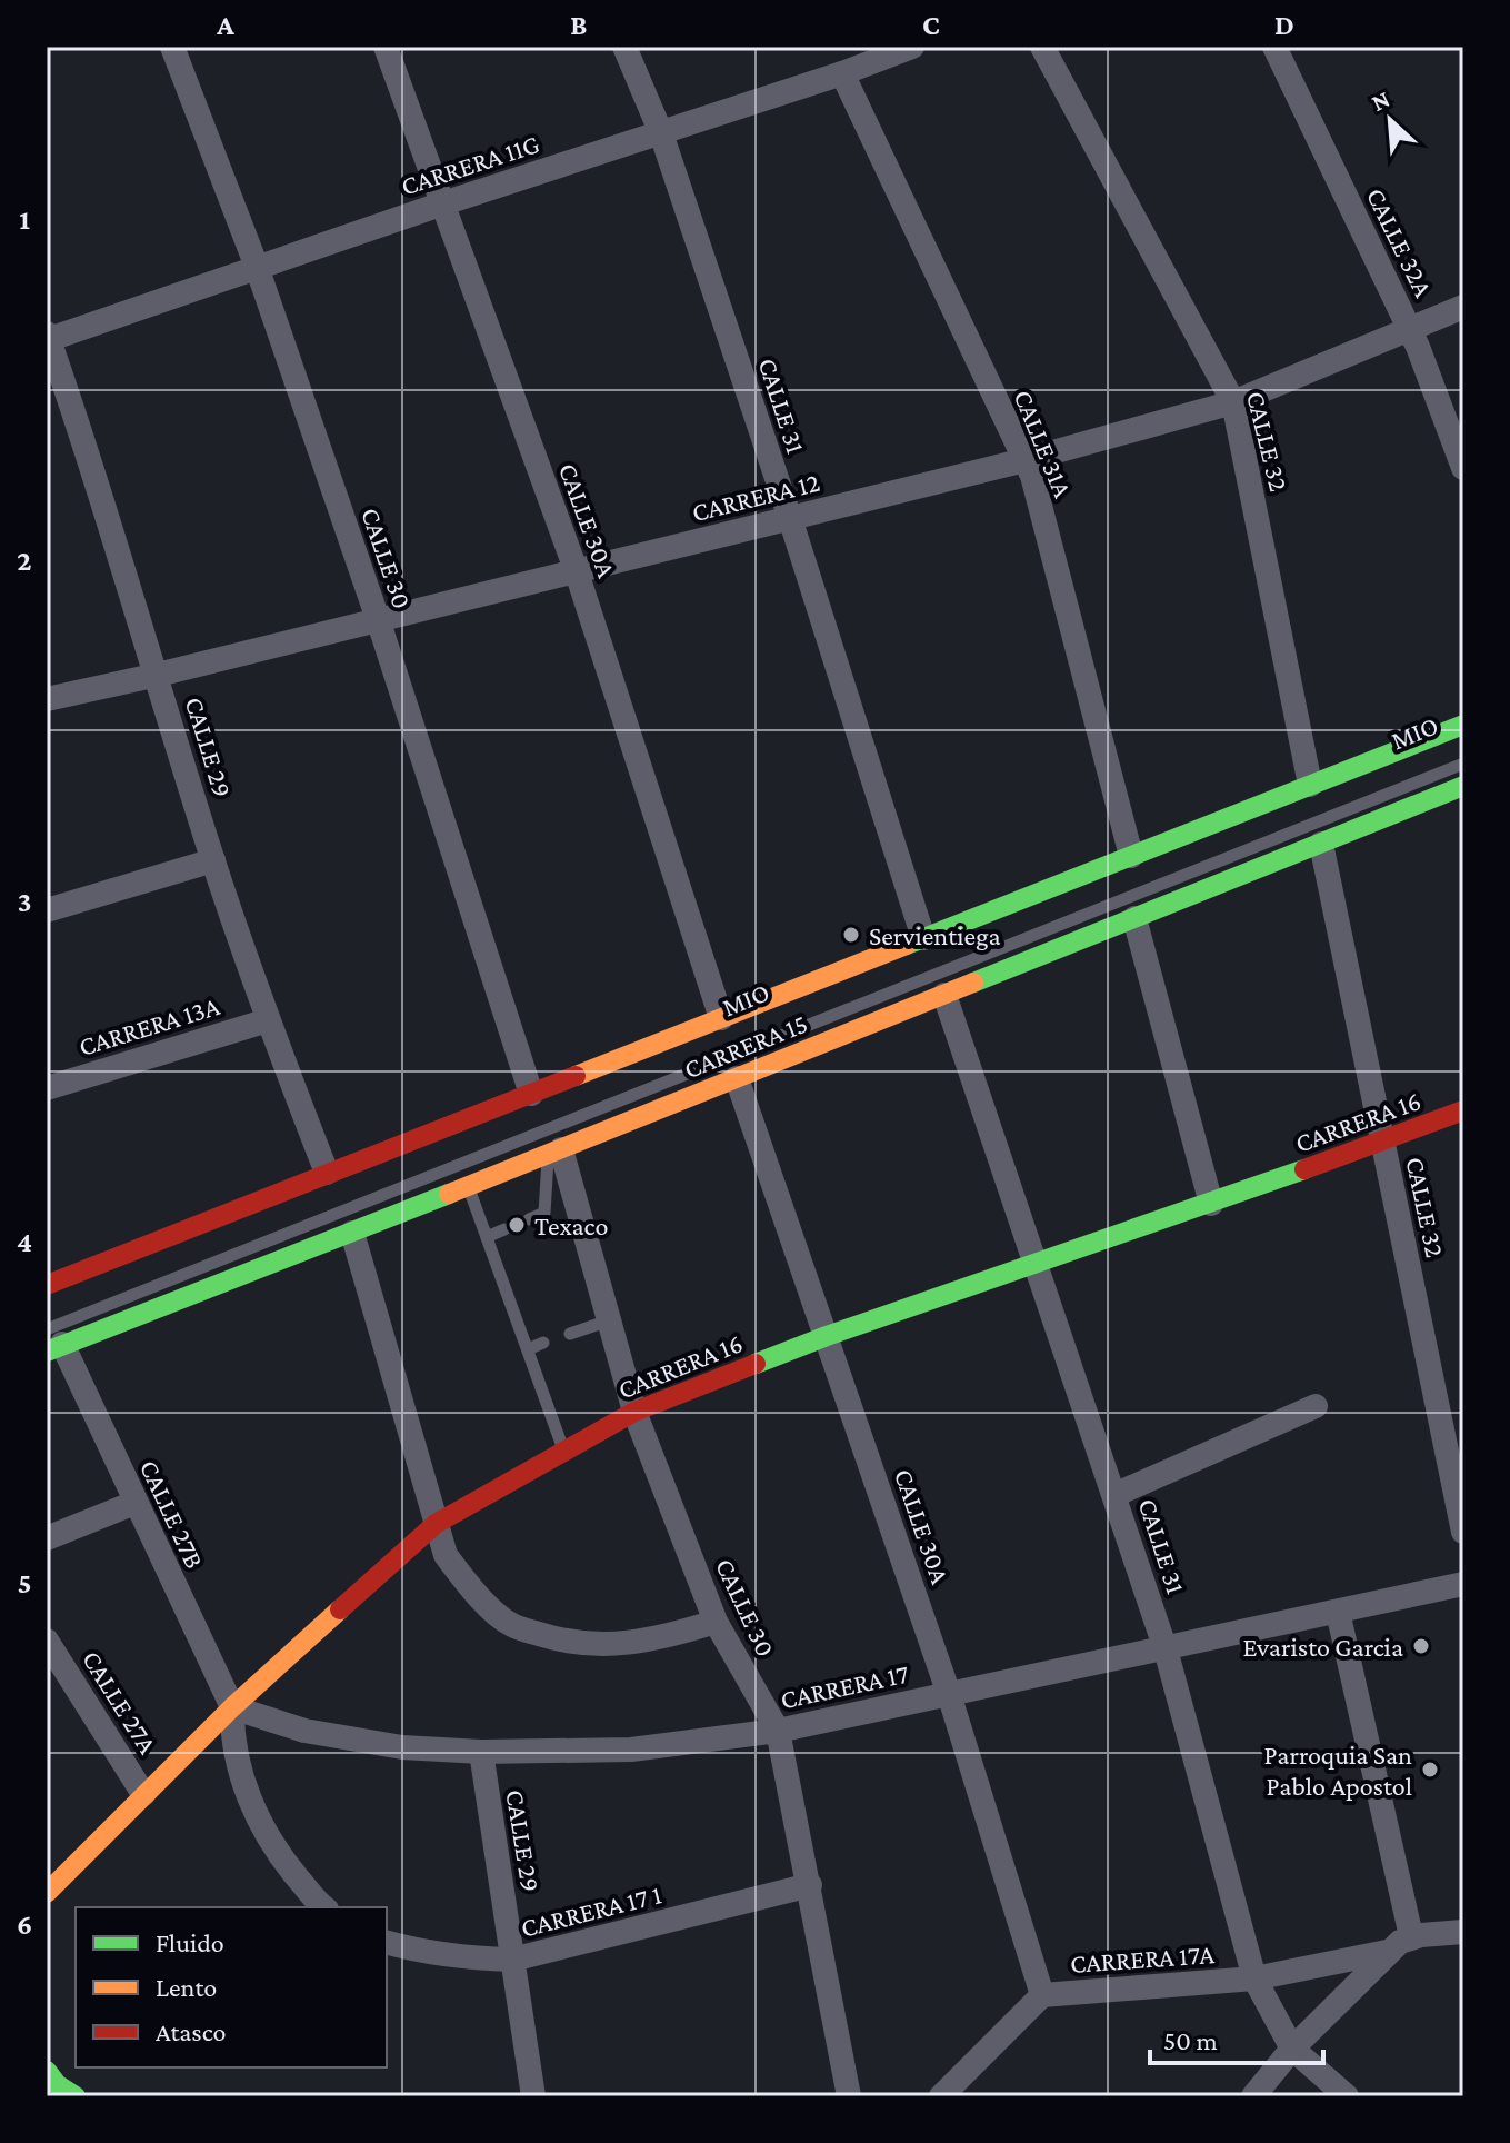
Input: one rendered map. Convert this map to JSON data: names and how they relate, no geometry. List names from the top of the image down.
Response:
{
  "streets": {
    "main road": ["CARRERA 15", "CARRERA 16"],
    "street": [
      "CARRERA 11G",
      "CALLE 32A",
      "CALLE 31",
      "CALLE 32",
      "CALLE 31A",
      "CARRERA 12",
      "CALLE 30A",
      "CALLE 30",
      "CALLE 29",
      "CARRERA 13A",
      "CALLE 27B",
      "CARRERA 17",
      "CALLE 27A",
      "CARRERA 17 1",
      "CARRERA 17A"
    ],
    "lane": ["MIO"]
  },
  "crossings": [
    ["CARRERA 11G", "CALLE 31"],
    ["CARRERA 11G", "CALLE 31A"],
    ["CARRERA 11G", "CALLE 30A"],
    ["CARRERA 11G", "CALLE 30"],
    ["CARRERA 11G", "CALLE 29"],
    ["CALLE 32A", "CARRERA 12"],
    ["CALLE 31", "CARRERA 12"],
    ["CALLE 31", "CARRERA 15"],
    ["CALLE 31", "CARRERA 16"],
    ["CALLE 31", "CARRERA 17"],
    ["CALLE 31", "CARRERA 17A"],
    ["CALLE 32", "CARRERA 12"],
    ["CALLE 32", "CARRERA 15"],
    ["CALLE 32", "CARRERA 16"],
    ["CALLE 31A", "CARRERA 12"],
    ["CALLE 31A", "CARRERA 15"],
    ["CARRERA 12", "CALLE 30A"],
    ["CARRERA 12", "CALLE 30"],
    ["CARRERA 12", "CALLE 29"],
    ["CALLE 30A", "CARRERA 15"],
    ["CALLE 30A", "CARRERA 16"],
    ["CALLE 30A", "CARRERA 17"],
    ["CALLE 30A", "CARRERA 17A"],
    ["CALLE 30", "CARRERA 15"],
    ["CALLE 30", "CARRERA 16"],
    ["CALLE 30", "CARRERA 17"],
    ["CALLE 30", "CARRERA 17 1"],
    ["MIO", "CARRERA 15"],
    ["MIO", "CALLE 27B"],
    ["CALLE 29", "CARRERA 13A"],
    ["CALLE 29", "CARRERA 15"],
    ["CALLE 29", "CARRERA 17"],
    ["CALLE 29", "CARRERA 17 1"],
    ["CARRERA 15", "CALLE 27B"],
    ["CARRERA 16", "CALLE 27B"],
    ["CARRERA 16", "CARRERA 17"],
    ["CARRERA 16", "CALLE 27A"],
    ["CALLE 27B", "CARRERA 17"]
  ],
  "places": [
    "Servientiega",
    "Texaco",
    "Evaristo Garcia",
    "Parroquia San Pablo Apostol"
  ],
  "legend": ["Fluido", "Lento", "Atasco"],
  "scale_bar": "50 m",
  "north": "top left",
  "grid": {
    "columns": [
      "A",
      "B",
      "C",
      "D"
    ],
    "rows": [
      "1",
      "2",
      "3",
      "4",
      "5",
      "6"
    ]
  }
}
